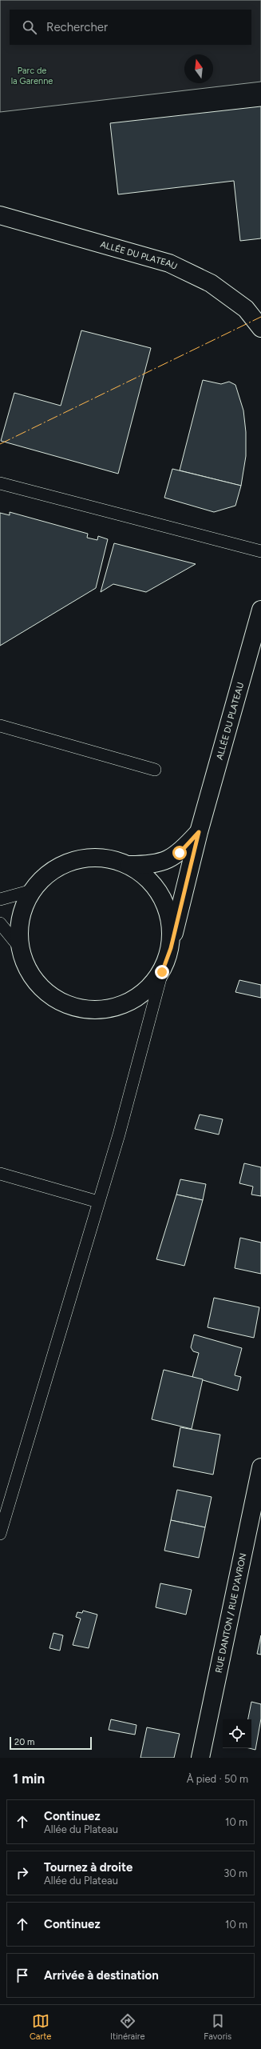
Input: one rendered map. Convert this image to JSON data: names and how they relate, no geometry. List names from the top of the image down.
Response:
{
  "streets": {
    "street": ["ALLÉE DU PLATEAU", "RUE DANTON / RUE D'AVRON"]
  },
  "parks": ["Parc de la Garenne"],
  "scale_bar": "20 m",
  "north": "top",
  "page": {
    "search": "Rechercher",
    "scale": "20 m",
    "heading": ["1 min", "À pied · 50 m"],
    "list": [
      ["Continuez", "Allée du Plateau", "10 m"],
      ["Tournez à droite", "Allée du Plateau", "30 m"],
      ["Continuez", "10 m"],
      "Arrivée à destination"
    ],
    "nav": ["Carte", "Itinéraire", "Favoris"]
  }
}
